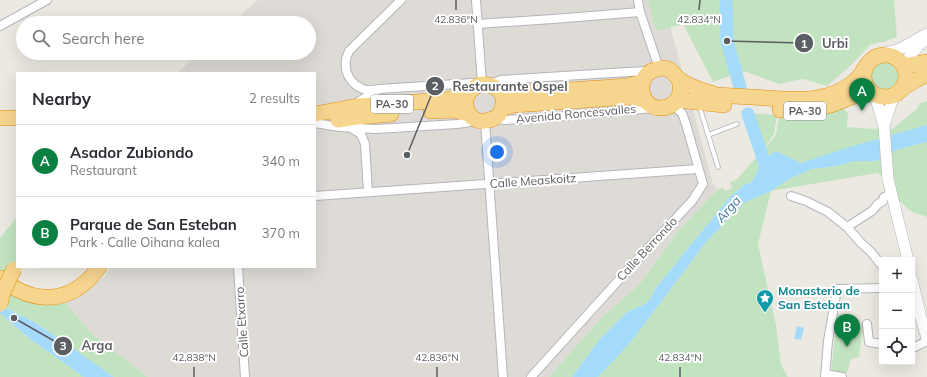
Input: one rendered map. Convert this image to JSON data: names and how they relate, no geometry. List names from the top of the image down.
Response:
{
  "streets": {
    "highway": ["PA-30"],
    "street": ["Calle Measkoitz", "Calle Berrondo", "Calle Etxarro"]
  },
  "crossings": [
    ["PA-30", "Calle Berrondo"],
    ["Calle Measkoitz", "Calle Berrondo"]
  ],
  "water": ["Arga"],
  "places": {
    "other": ["Urbi", "Restaurante Ospel", "Arga"],
    "place": ["Monasterio de San Esteban"]
  },
  "page": {
    "search": "Search here",
    "heading": ["Nearby", "2 results"],
    "pins": ["A", "B"],
    "list": [
      {
        "mark": "A",
        "name": "Asador Zubiondo",
        "note": "Restaurant",
        "value": "340 m"
      },
      {
        "mark": "B",
        "name": "Parque de San Esteban",
        "note": "Park · Calle Oihana kalea",
        "value": "370 m"
      }
    ],
    "map_buttons": ["+", "−"]
  },
  "coordinates": ["42.836°N", "42.834°N", "42.838°N"]
}
